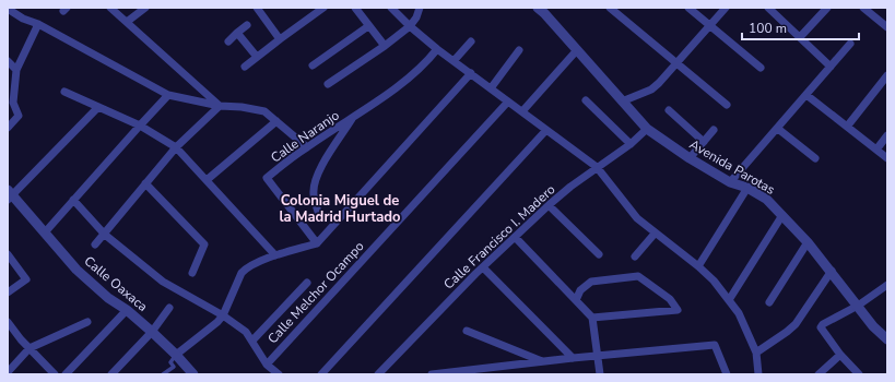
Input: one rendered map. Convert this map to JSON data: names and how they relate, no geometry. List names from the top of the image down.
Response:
{
  "streets": {
    "street": [
      "Calle Naranjo",
      "Avenida Parotas",
      "Calle Francisco I. Madero",
      "Calle Oaxaca",
      "Calle Melchor Ocampo"
    ]
  },
  "crossings": [
    ["Avenida Parotas", "Calle Francisco I. Madero"]
  ],
  "districts": ["Colonia Miguel de la Madrid Hurtado"],
  "scale_bar": "100 m"
}
